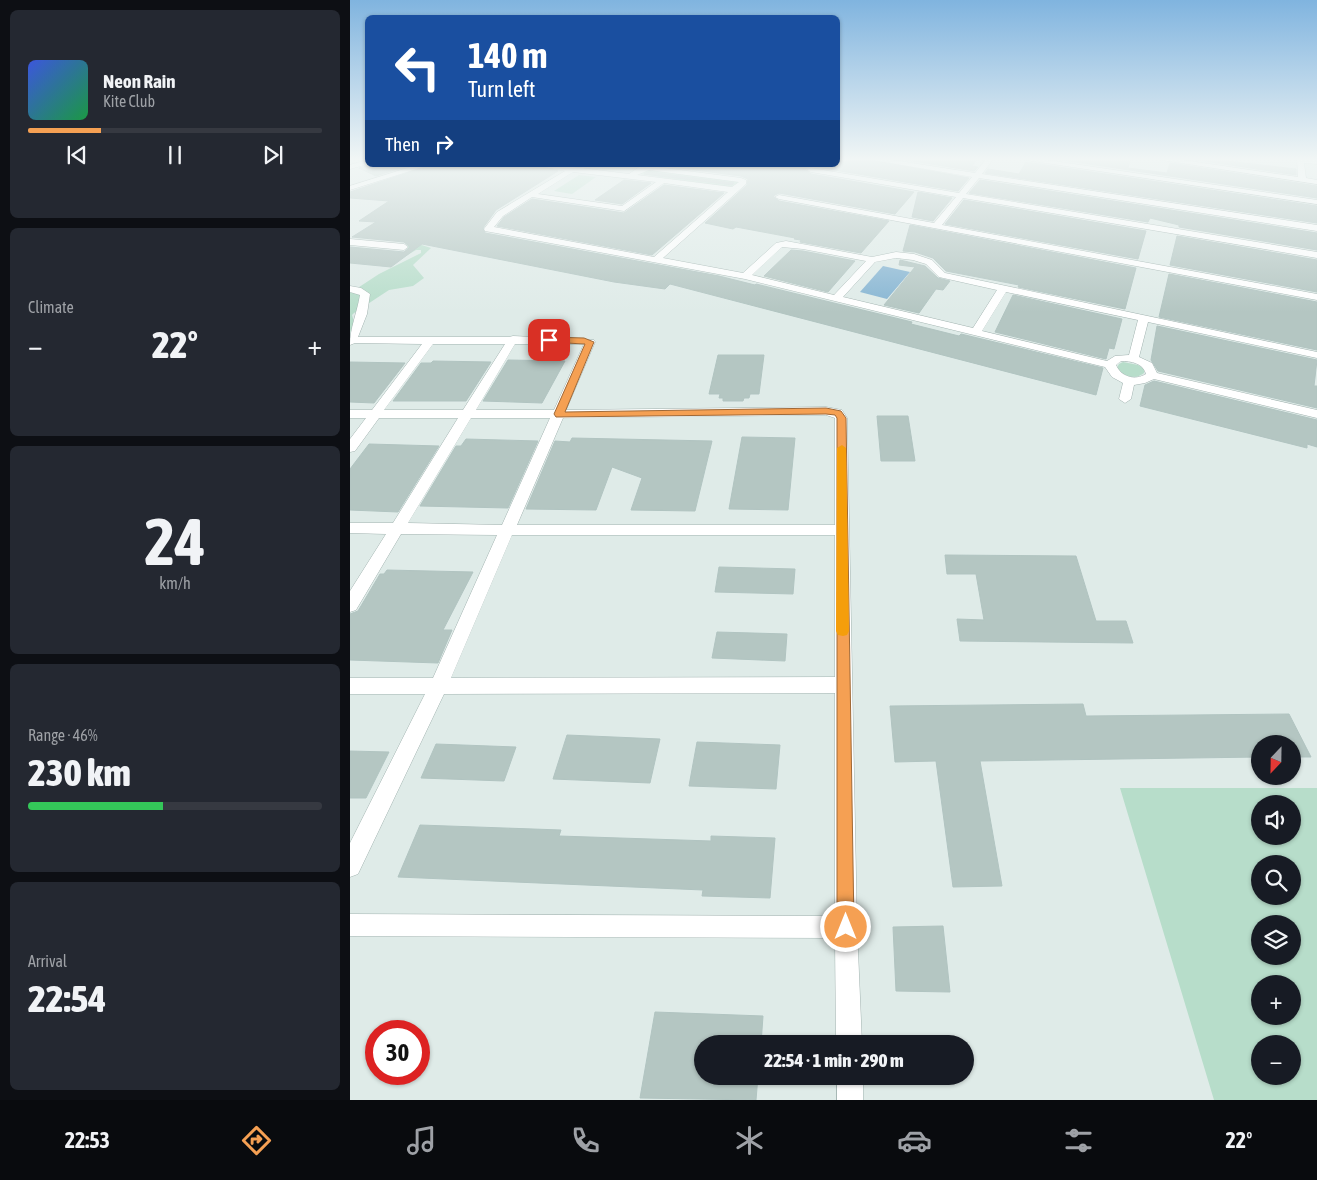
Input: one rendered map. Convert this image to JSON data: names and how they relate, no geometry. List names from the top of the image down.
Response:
{
  "north": "bottom",
  "page": {
    "turn": ["140 m", "Turn left"],
    "song": ["Neon Rain", "Kite Club"],
    "then": "Then",
    "tile": [
      "Climate",
      ["24", "km/h"],
      ["Range · 46%", "230 km"],
      ["Arrival", "22:54"]
    ],
    "heat": ["−", "22°", "+"],
    "map_buttons": ["+", "−"],
    "limit": "30",
    "trip": "22:54 · 1 min · 290 m",
    "tabs": ["22:53", "22°"]
  }
}
